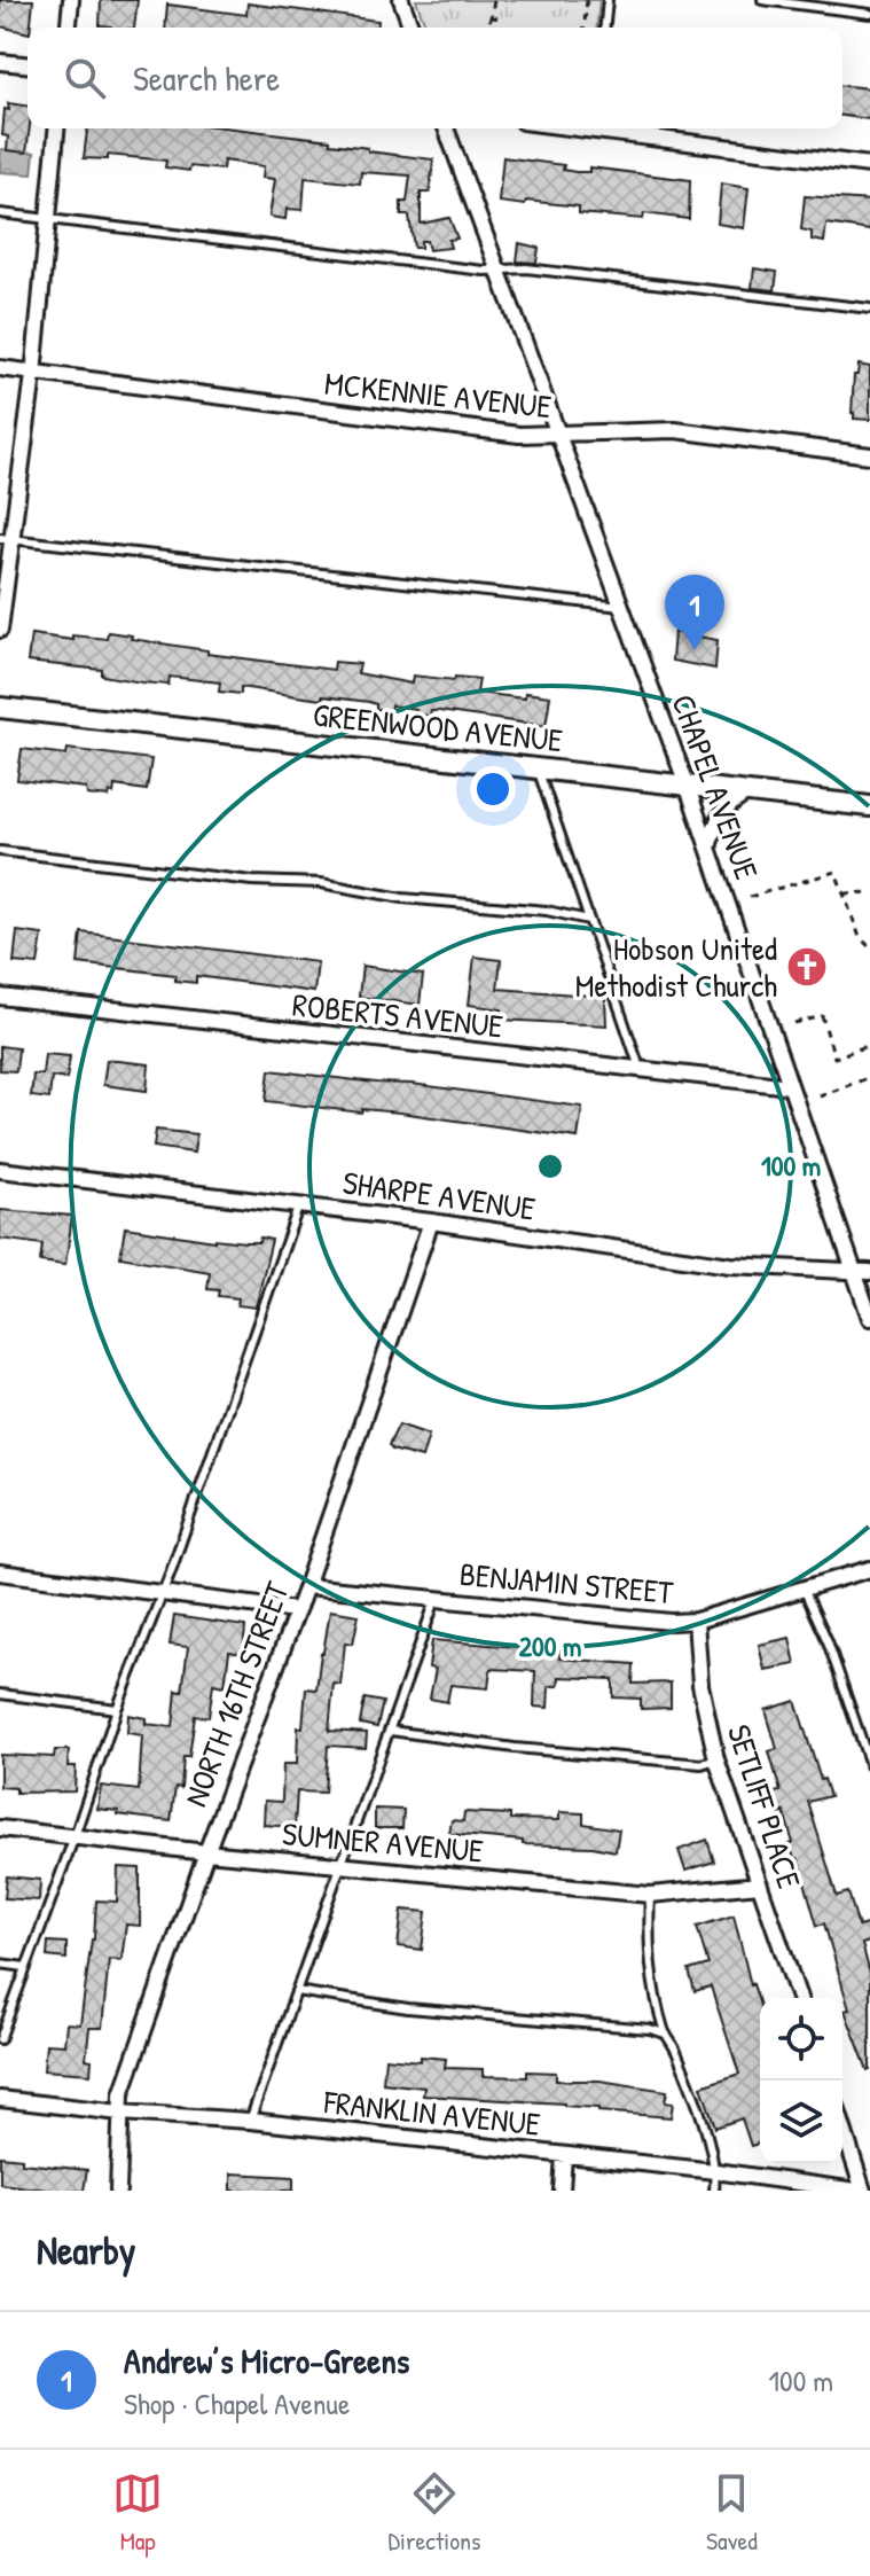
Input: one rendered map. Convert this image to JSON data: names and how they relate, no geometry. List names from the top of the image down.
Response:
{
  "streets": {
    "street": [
      "MCKENNIE AVENUE",
      "GREENWOOD AVENUE",
      "CHAPEL AVENUE",
      "ROBERTS AVENUE",
      "SHARPE AVENUE",
      "BENJAMIN STREET",
      "NORTH 16TH STREET",
      "SETLIFF PLACE",
      "SUMNER AVENUE",
      "FRANKLIN AVENUE"
    ]
  },
  "crossings": [
    ["MCKENNIE AVENUE", "CHAPEL AVENUE"],
    ["GREENWOOD AVENUE", "CHAPEL AVENUE"],
    ["CHAPEL AVENUE", "ROBERTS AVENUE"],
    ["CHAPEL AVENUE", "SHARPE AVENUE"],
    ["SHARPE AVENUE", "NORTH 16TH STREET"],
    ["BENJAMIN STREET", "NORTH 16TH STREET"],
    ["BENJAMIN STREET", "SETLIFF PLACE"],
    ["NORTH 16TH STREET", "SUMNER AVENUE"],
    ["NORTH 16TH STREET", "FRANKLIN AVENUE"],
    ["SETLIFF PLACE", "SUMNER AVENUE"]
  ],
  "places": {
    "church": ["Hobson United Methodist Church"]
  },
  "page": {
    "search": "Search here",
    "pins": "1",
    "heading": "Nearby",
    "list": [
      {
        "mark": "1",
        "name": "Andrew’s Micro-Greens",
        "note": "Shop · Chapel Avenue",
        "value": "100 m"
      }
    ],
    "nav": ["Map", "Directions", "Saved"]
  },
  "rings": ["100 m", "200 m"]
}
